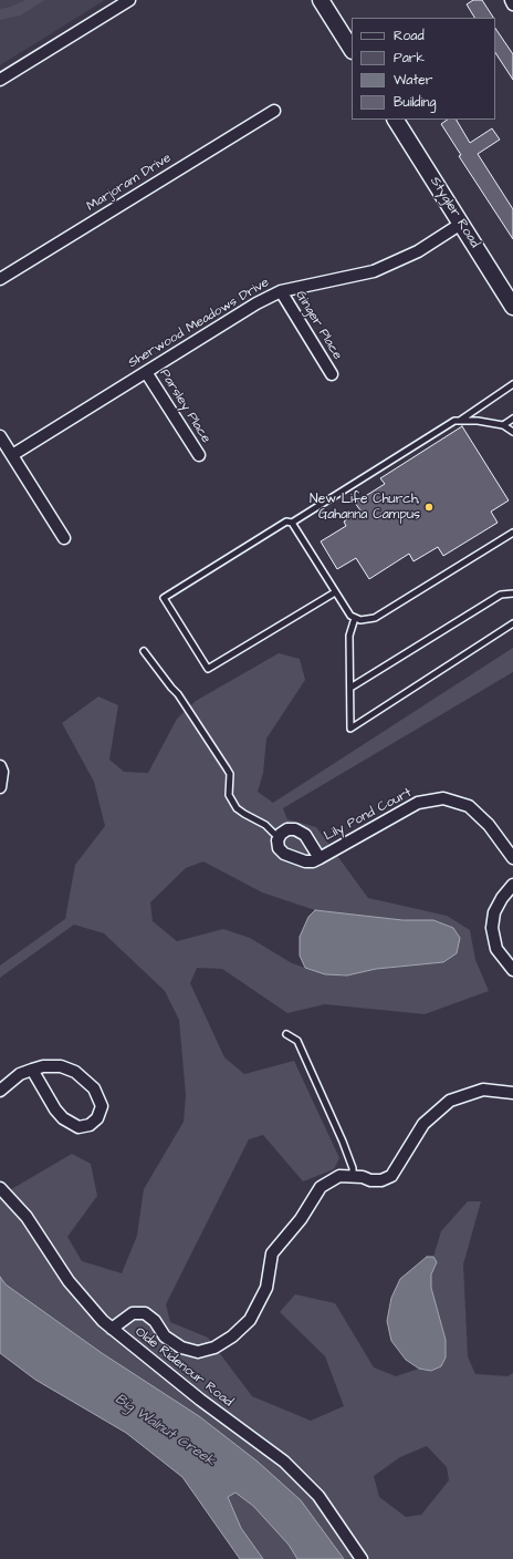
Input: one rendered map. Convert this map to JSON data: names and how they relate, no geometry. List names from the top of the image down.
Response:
{
  "streets": {
    "main road": ["Stygler Road"],
    "street": [
      "Marjoram Drive",
      "Sherwood Meadows Drive",
      "Ginger Place",
      "Parsley Place",
      "Lily Pond Court",
      "Olde Ridenour Road"
    ]
  },
  "crossings": [
    ["Stygler Road", "Sherwood Meadows Drive"],
    ["Sherwood Meadows Drive", "Ginger Place"],
    ["Sherwood Meadows Drive", "Parsley Place"]
  ],
  "water": ["Big Walnut Creek"],
  "places": ["New Life Church, Gahanna Campus"],
  "legend": [
    "Road",
    "Park",
    "Water",
    "Building"
  ]
}
